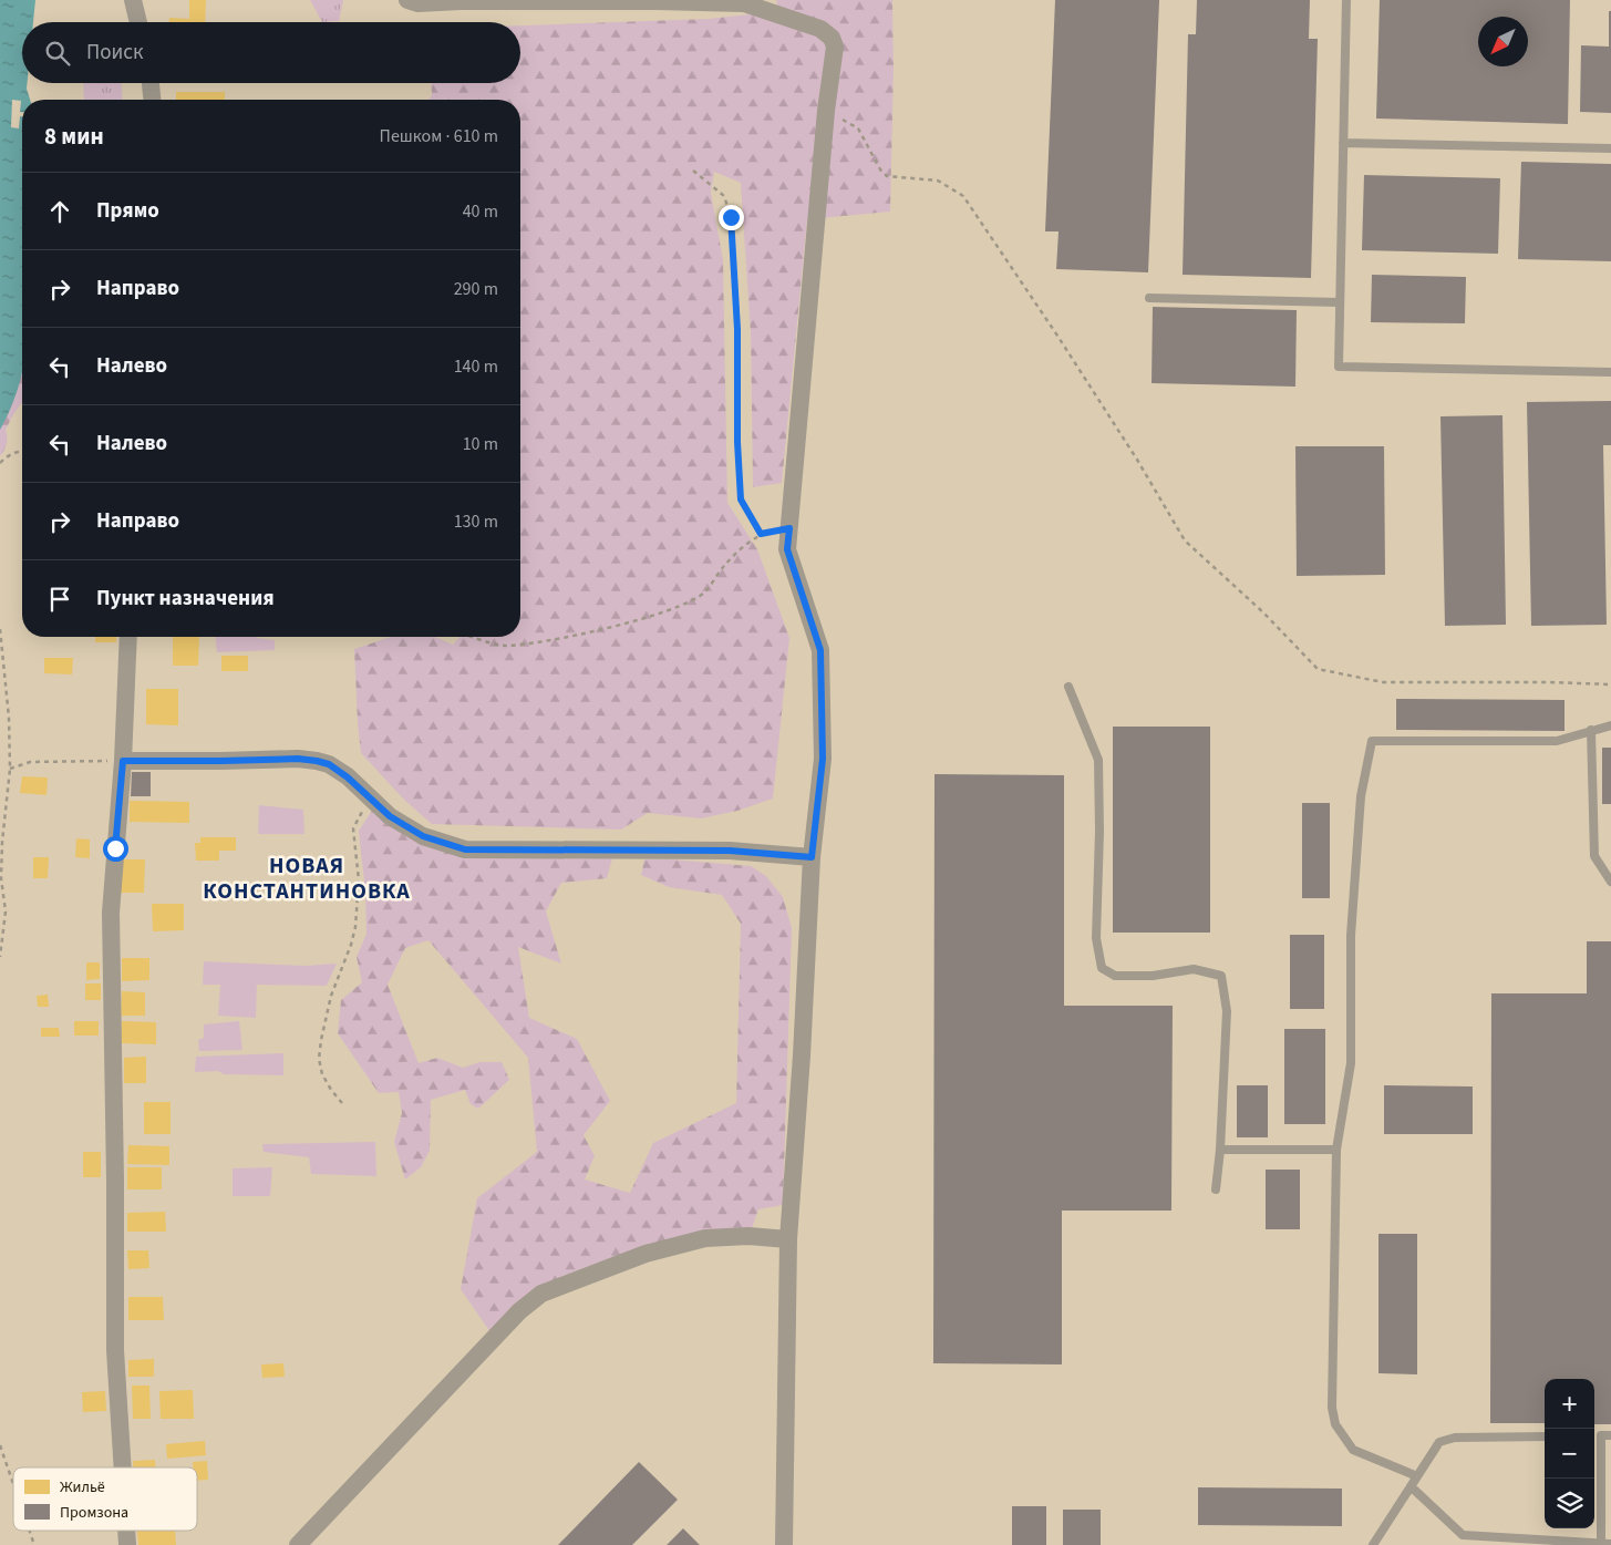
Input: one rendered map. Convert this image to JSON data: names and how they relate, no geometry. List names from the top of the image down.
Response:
{
  "districts": ["НОВАЯ КОНСТАНТИНОВКА"],
  "legend": ["Жильё", "Промзона"],
  "north": "bottom left",
  "page": {
    "search": "Поиск",
    "heading": ["8 мин", "Пешком · 610 m"],
    "list": [
      ["Прямо", "40 m"],
      ["Направо", "290 m"],
      ["Налево", "140 m"],
      ["Налево", "10 m"],
      ["Направо", "130 m"],
      "Пункт назначения"
    ],
    "map_buttons": ["+", "−"]
  }
}
